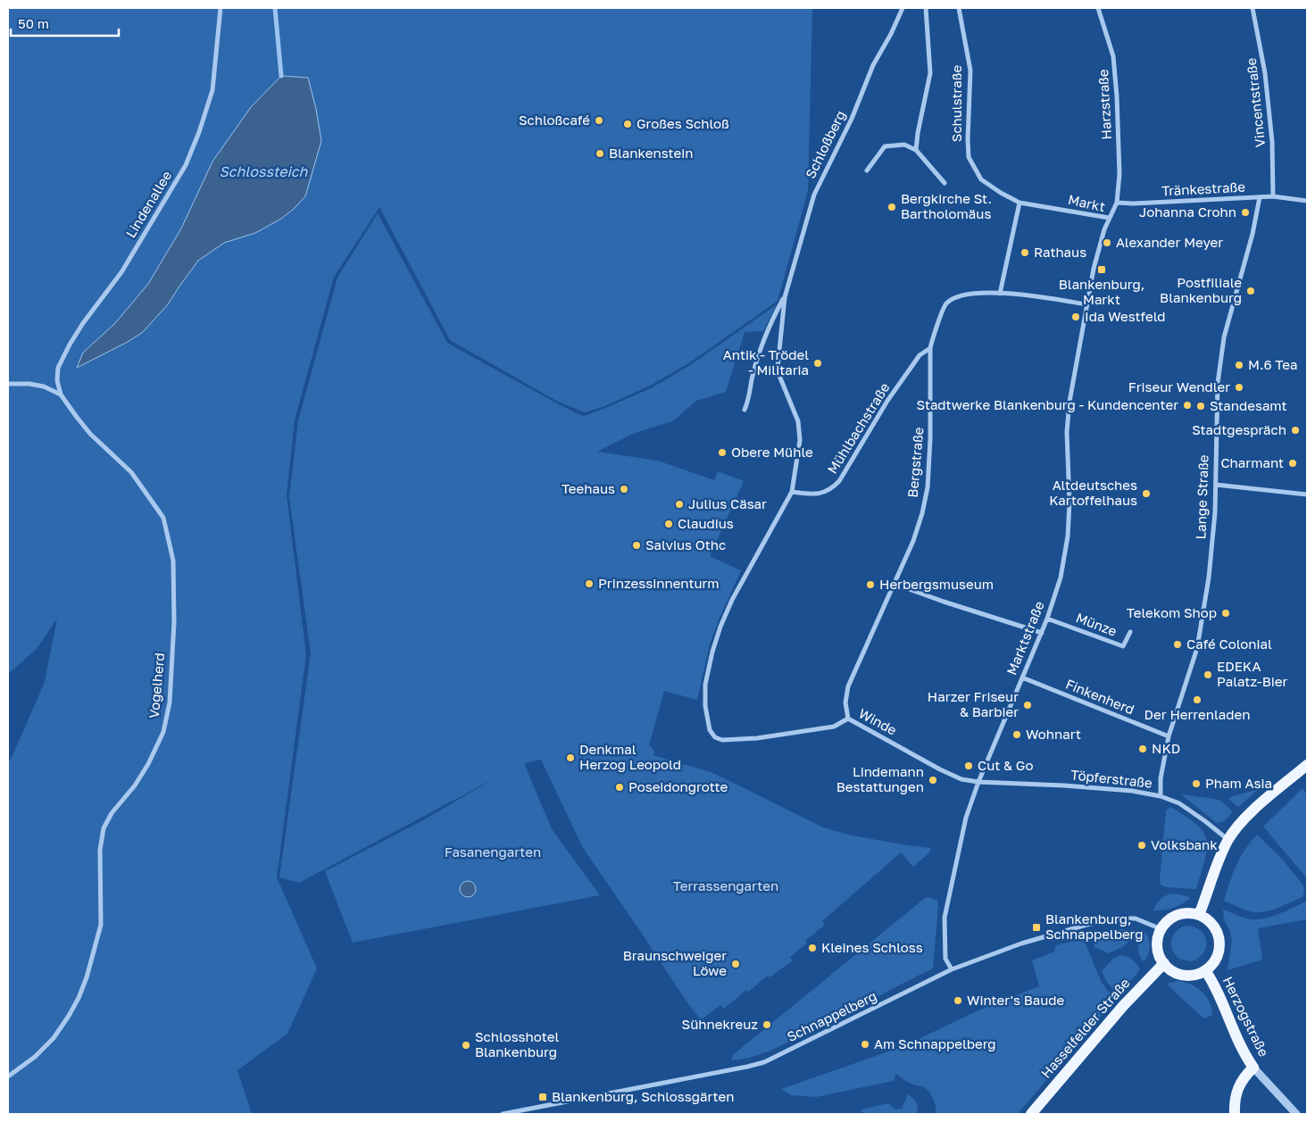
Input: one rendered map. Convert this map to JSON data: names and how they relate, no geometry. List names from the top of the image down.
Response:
{
  "streets": {
    "main road": ["Herzogstraße", "Hasselfelder Straße"],
    "street": [
      "Vincentstraße",
      "Schulstraße",
      "Harzstraße",
      "Schloßberg",
      "Tränkestraße",
      "Markt",
      "Lindenallee",
      "Mühlbachstraße",
      "Bergstraße",
      "Lange Straße",
      "Münze",
      "Marktstraße",
      "Vogelherd",
      "Finkenherd",
      "Winde",
      "Töpferstraße",
      "Schnappelberg"
    ]
  },
  "crossings": [
    ["Vincentstraße", "Tränkestraße"],
    ["Schulstraße", "Markt"],
    ["Harzstraße", "Tränkestraße"],
    ["Schloßberg", "Mühlbachstraße"],
    ["Schloßberg", "Winde"],
    ["Tränkestraße", "Lange Straße"],
    ["Markt", "Marktstraße"],
    ["Lindenallee", "Vogelherd"],
    ["Mühlbachstraße", "Bergstraße"],
    ["Mühlbachstraße", "Winde"],
    ["Bergstraße", "Winde"],
    ["Lange Straße", "Finkenherd"],
    ["Lange Straße", "Töpferstraße"],
    ["Münze", "Marktstraße"],
    ["Marktstraße", "Finkenherd"],
    ["Marktstraße", "Winde"],
    ["Marktstraße", "Töpferstraße"],
    ["Marktstraße", "Schnappelberg"],
    ["Winde", "Töpferstraße"],
    ["Schnappelberg", "Herzogstraße"],
    ["Schnappelberg", "Hasselfelder Straße"],
    ["Herzogstraße", "Hasselfelder Straße"]
  ],
  "water": ["Schlossteich"],
  "parks": ["Fasanengarten", "Terrassengarten"],
  "places": {
    "other": [
      "Schloßcafé",
      "Großes Schloß",
      "Blankenstein",
      "Bergkirche St. Bartholomäus",
      "Johanna Crohn",
      "Alexander Meyer",
      "Rathaus",
      "Postfiliale Blankenburg",
      "Ida Westfeld",
      "Antik - Trödel - Militaria",
      "M.6 Tea",
      "Friseur Wendler",
      "Stadtwerke Blankenburg - Kundencenter",
      "Standesamt",
      "Stadtgespräch",
      "Obere Mühle",
      "Charmant",
      "Teehaus",
      "Altdeutsches Kartoffelhaus",
      "Julius Cäsar",
      "Claudius",
      "Salvius Othc",
      "Prinzessinnenturm",
      "Herbergsmuseum",
      "Telekom Shop",
      "Café Colonial",
      "EDEKA Palatz-Bier",
      "Der Herrenladen",
      "Harzer Friseur & Barbier",
      "Wohnart",
      "NKD",
      "Denkmal Herzog Leopold",
      "Cut & Go",
      "Lindemann Bestattungen",
      "Pham Asia",
      "Poseidongrotte",
      "Volksbank",
      "Kleines Schloss",
      "Braunschweiger Löwe",
      "Winter's Baude",
      "Sühnekreuz",
      "Am Schnappelberg",
      "Schlosshotel Blankenburg"
    ],
    "transit": ["Blankenburg, Markt", "Blankenburg, Schnappelberg", "Blankenburg, Schlossgärten"]
  },
  "scale_bar": "50 m"
}
